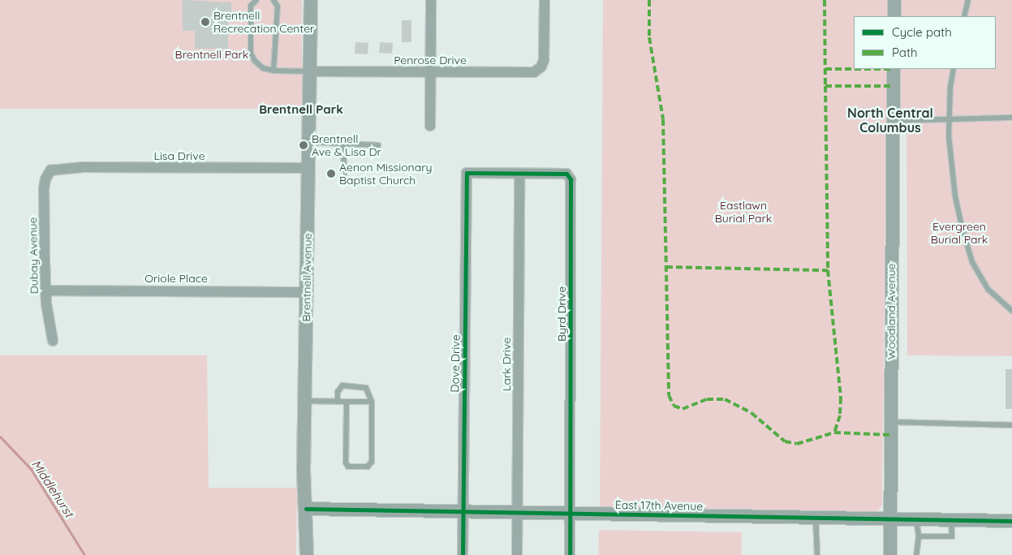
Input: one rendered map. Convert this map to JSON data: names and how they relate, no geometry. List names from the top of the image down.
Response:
{
  "streets": {
    "street": [
      "Penrose Drive",
      "Lisa Drive",
      "Dubay Avenue",
      "Brentnell Avenue",
      "Oriole Place",
      "Woodland Avenue",
      "Byrd Drive",
      "Dove Drive",
      "Lark Drive",
      "East 17th Avenue"
    ]
  },
  "crossings": [
    ["Penrose Drive", "Brentnell Avenue"],
    ["Lisa Drive", "Dubay Avenue"],
    ["Lisa Drive", "Brentnell Avenue"],
    ["Dubay Avenue", "Oriole Place"],
    ["Brentnell Avenue", "Oriole Place"],
    ["Brentnell Avenue", "East 17th Avenue"],
    ["Woodland Avenue", "East 17th Avenue"],
    ["Byrd Drive", "Dove Drive"],
    ["Byrd Drive", "Lark Drive"],
    ["Byrd Drive", "East 17th Avenue"],
    ["Dove Drive", "East 17th Avenue"],
    ["Lark Drive", "East 17th Avenue"]
  ],
  "districts": ["Brentnell Park", "North Central Columbus"],
  "water": ["Middlehurst"],
  "parks": ["Brentnell Park", "Eastlawn Burial Park", "Evergreen Burial Park"],
  "places": ["Brentnell Recrecation Center", "Brentnell Ave & Lisa Dr", "Aenon Missionary Baptist Church"],
  "legend": ["Cycle path", "Path"]
}
